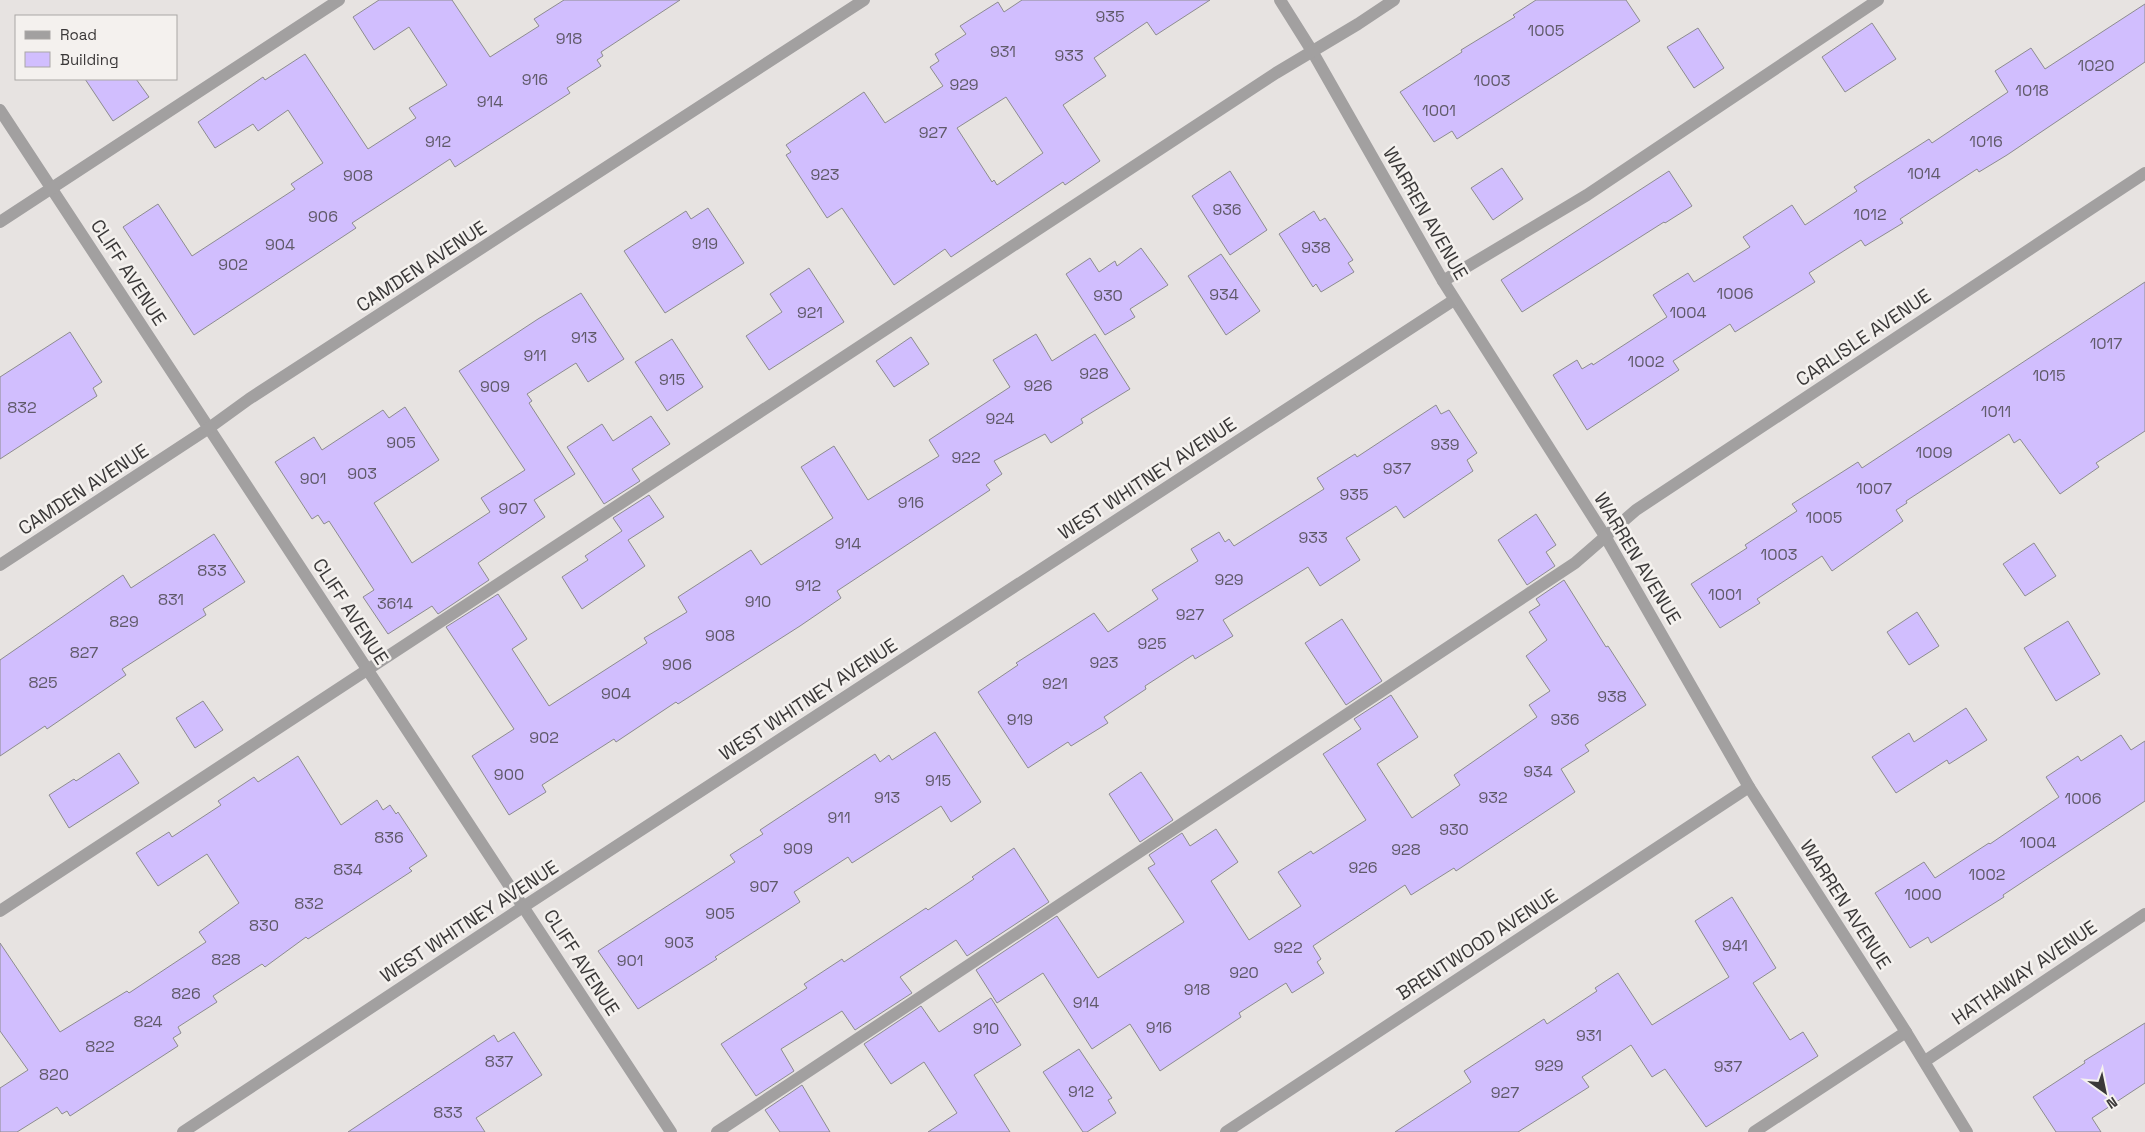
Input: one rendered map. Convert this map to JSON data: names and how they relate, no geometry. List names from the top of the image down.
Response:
{
  "streets": {
    "street": [
      "WARREN AVENUE",
      "CAMDEN AVENUE",
      "CLIFF AVENUE",
      "CARLISLE AVENUE",
      "WEST WHITNEY AVENUE",
      "BRENTWOOD AVENUE",
      "HATHAWAY AVENUE"
    ]
  },
  "crossings": [
    ["WARREN AVENUE", "CARLISLE AVENUE"],
    ["WARREN AVENUE", "WEST WHITNEY AVENUE"],
    ["WARREN AVENUE", "BRENTWOOD AVENUE"],
    ["WARREN AVENUE", "HATHAWAY AVENUE"],
    ["CAMDEN AVENUE", "CLIFF AVENUE"],
    ["CLIFF AVENUE", "WEST WHITNEY AVENUE"]
  ],
  "house_numbers": [
    "935",
    "1005",
    "918",
    "931",
    "933",
    "1020",
    "916",
    "1003",
    "929",
    "1018",
    "914",
    "1001",
    "927",
    "912",
    "1016",
    "1014",
    "923",
    "908",
    "936",
    "1012",
    "906",
    "919",
    "904",
    "938",
    "902",
    "1006",
    "934",
    "930",
    "921",
    "1004",
    "913",
    "1017",
    "911",
    "1002",
    "928",
    "1015",
    "915",
    "926",
    "909",
    "832",
    "1011",
    "924",
    "905",
    "939",
    "1009",
    "922",
    "937",
    "903",
    "901",
    "1007",
    "935",
    "916",
    "907",
    "1005",
    "933",
    "914",
    "1003",
    "833",
    "929",
    "912",
    "1001",
    "831",
    "910",
    "3614",
    "927",
    "829",
    "908",
    "925",
    "827",
    "923",
    "906",
    "825",
    "921",
    "904",
    "938",
    "919",
    "936",
    "902",
    "934",
    "900",
    "915",
    "913",
    "932",
    "1006",
    "911",
    "930",
    "836",
    "1004",
    "909",
    "928",
    "926",
    "834",
    "1002",
    "907",
    "1000",
    "832",
    "905",
    "830",
    "903",
    "941",
    "922",
    "828",
    "901",
    "920",
    "918",
    "826",
    "914",
    "824",
    "916",
    "910",
    "931",
    "822",
    "837",
    "929",
    "937",
    "820",
    "912",
    "927",
    "833"
  ],
  "legend": ["Road", "Building"],
  "north": "bottom right"
}
